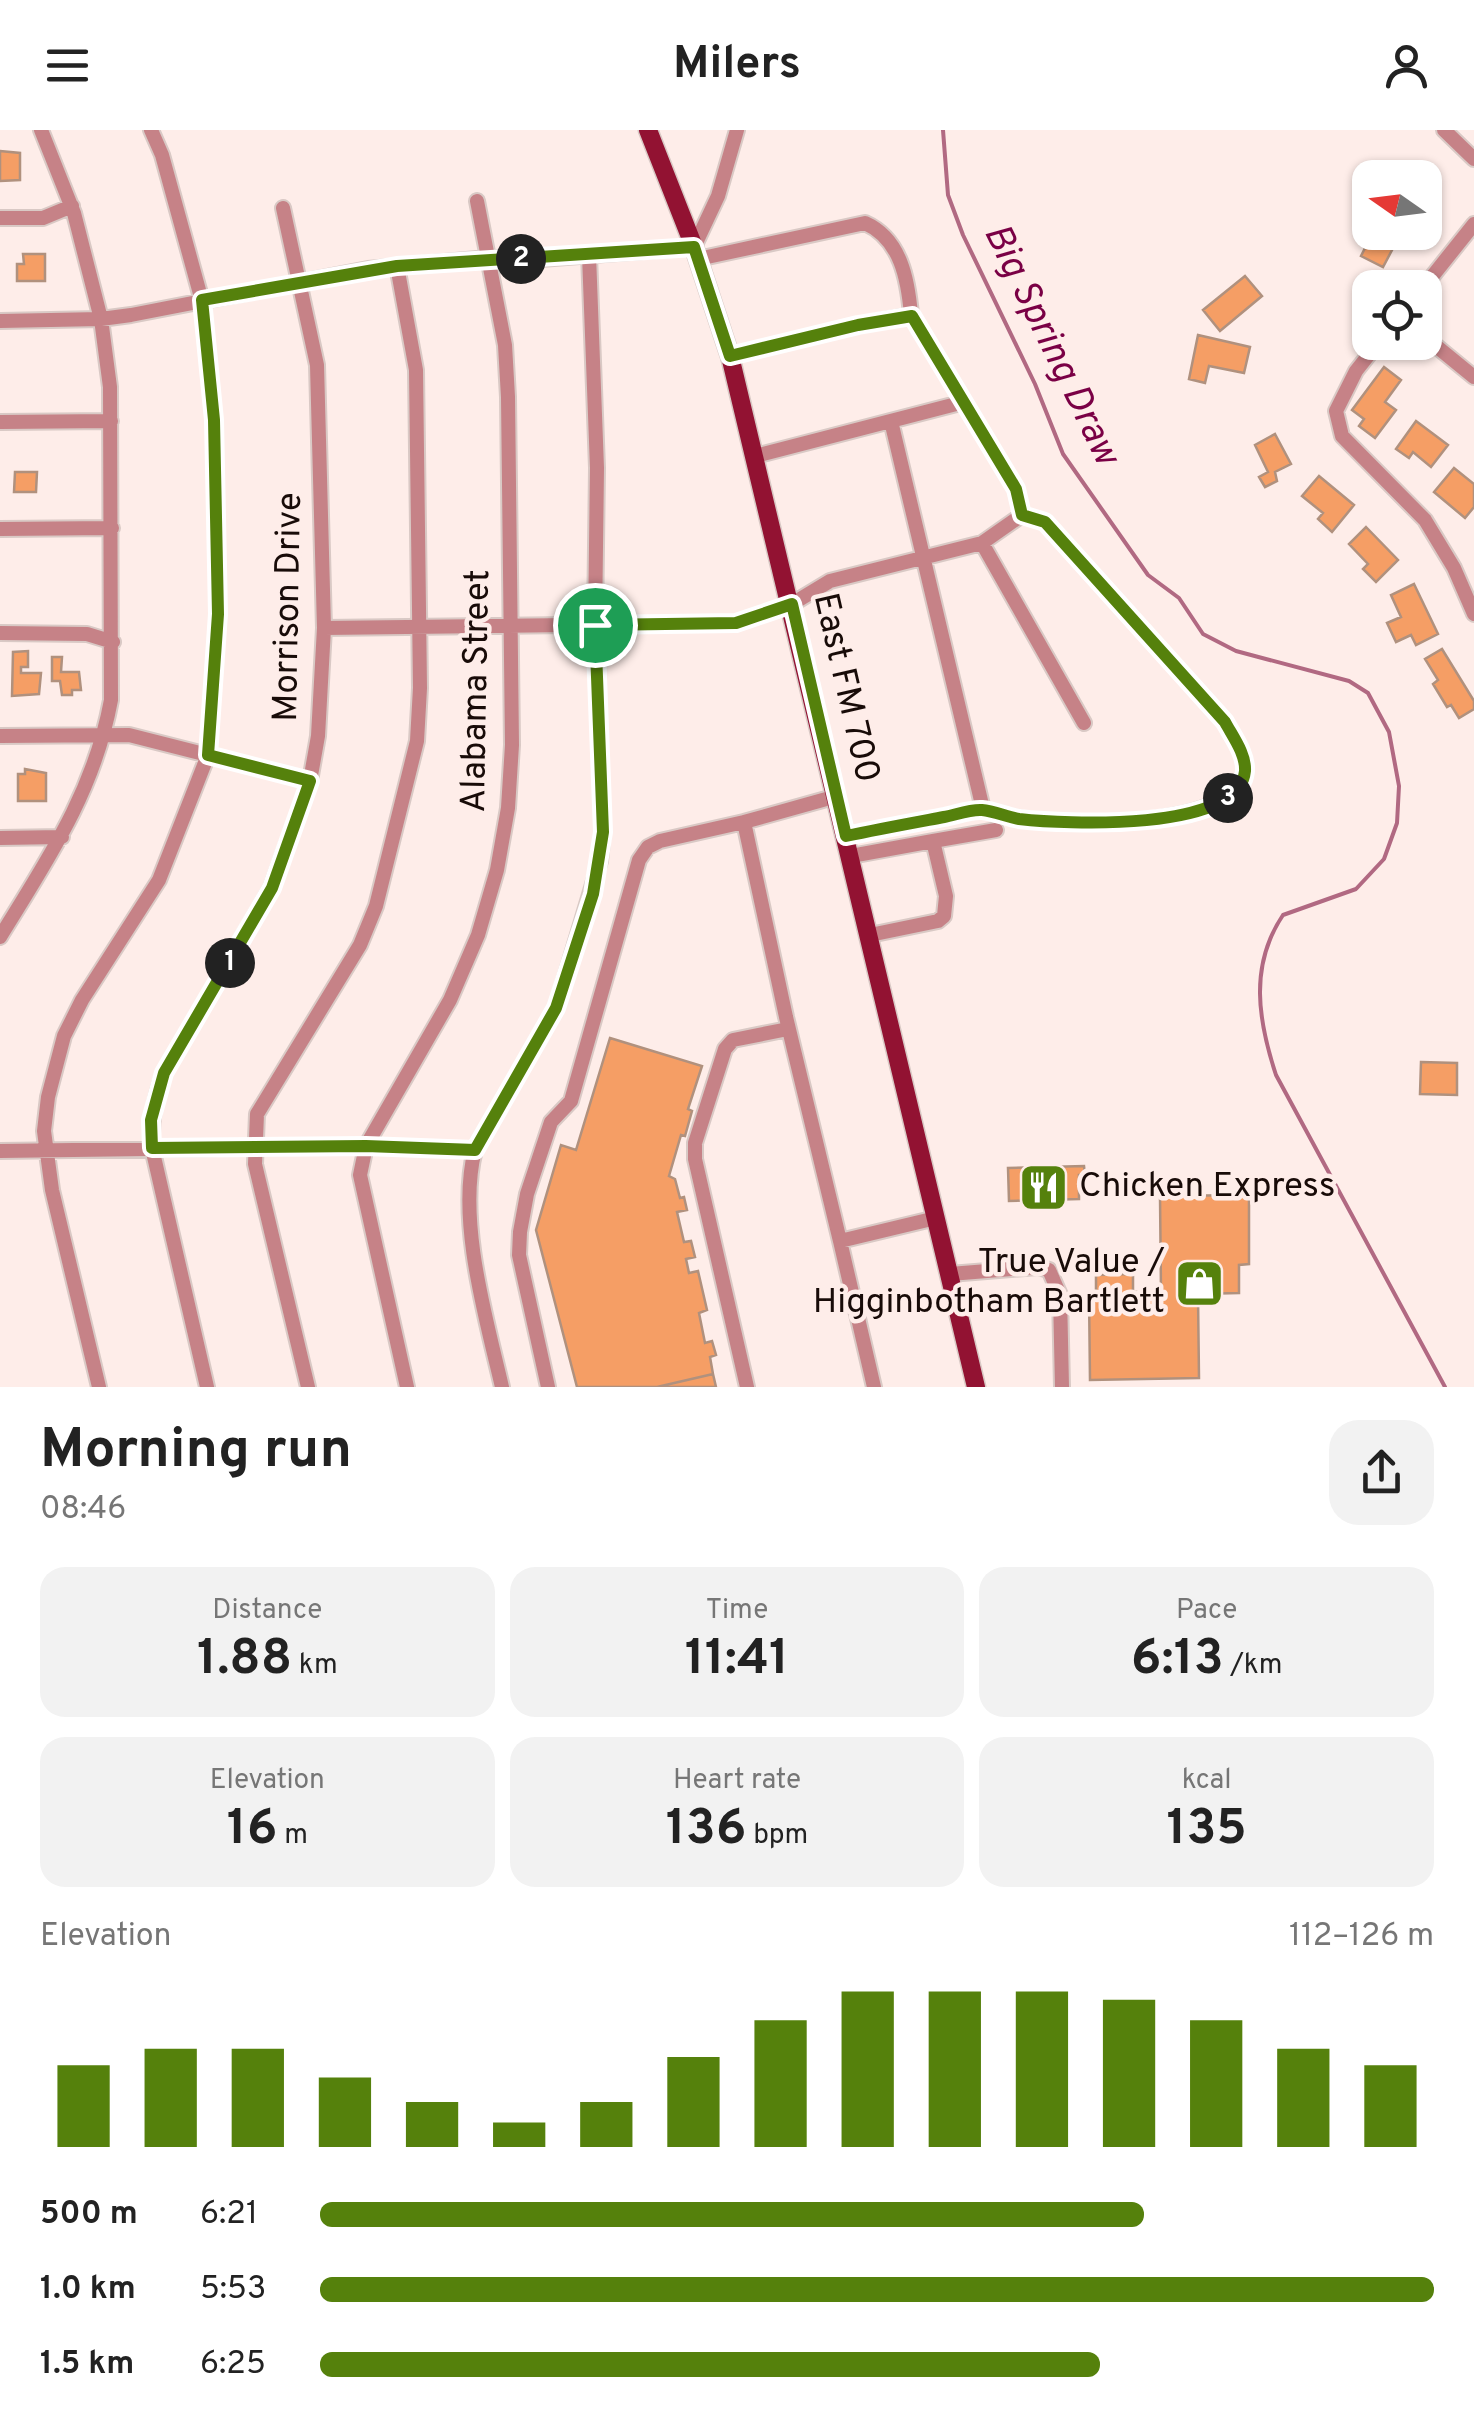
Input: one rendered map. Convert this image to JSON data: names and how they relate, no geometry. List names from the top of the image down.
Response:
{
  "streets": {
    "main road": ["East FM 700"],
    "street": ["Morrison Drive", "Alabama Street"]
  },
  "water": ["Big Spring Draw"],
  "places": {
    "restaurant": ["Chicken Express"],
    "shop": ["True Value / Higginbotham Bartlett"]
  },
  "north": "left",
  "page": {
    "header": "Milers",
    "pins": ["2", "3", "1"],
    "heading": ["Morning run", "08:46"],
    "stats": [
      ["Distance", "1.88 km"],
      ["Time", "11:41"],
      ["Pace", "6:13 /km"],
      ["Elevation", "16 m"],
      ["Heart rate", "136 bpm"],
      ["kcal", "135"]
    ],
    "chart": ["Elevation", "112–126 m"],
    "list": [
      {
        "name": "500 m",
        "note": "6:21"
      },
      {
        "name": "1.0 km",
        "note": "5:53"
      },
      {
        "name": "1.5 km",
        "note": "6:25"
      }
    ]
  }
}
